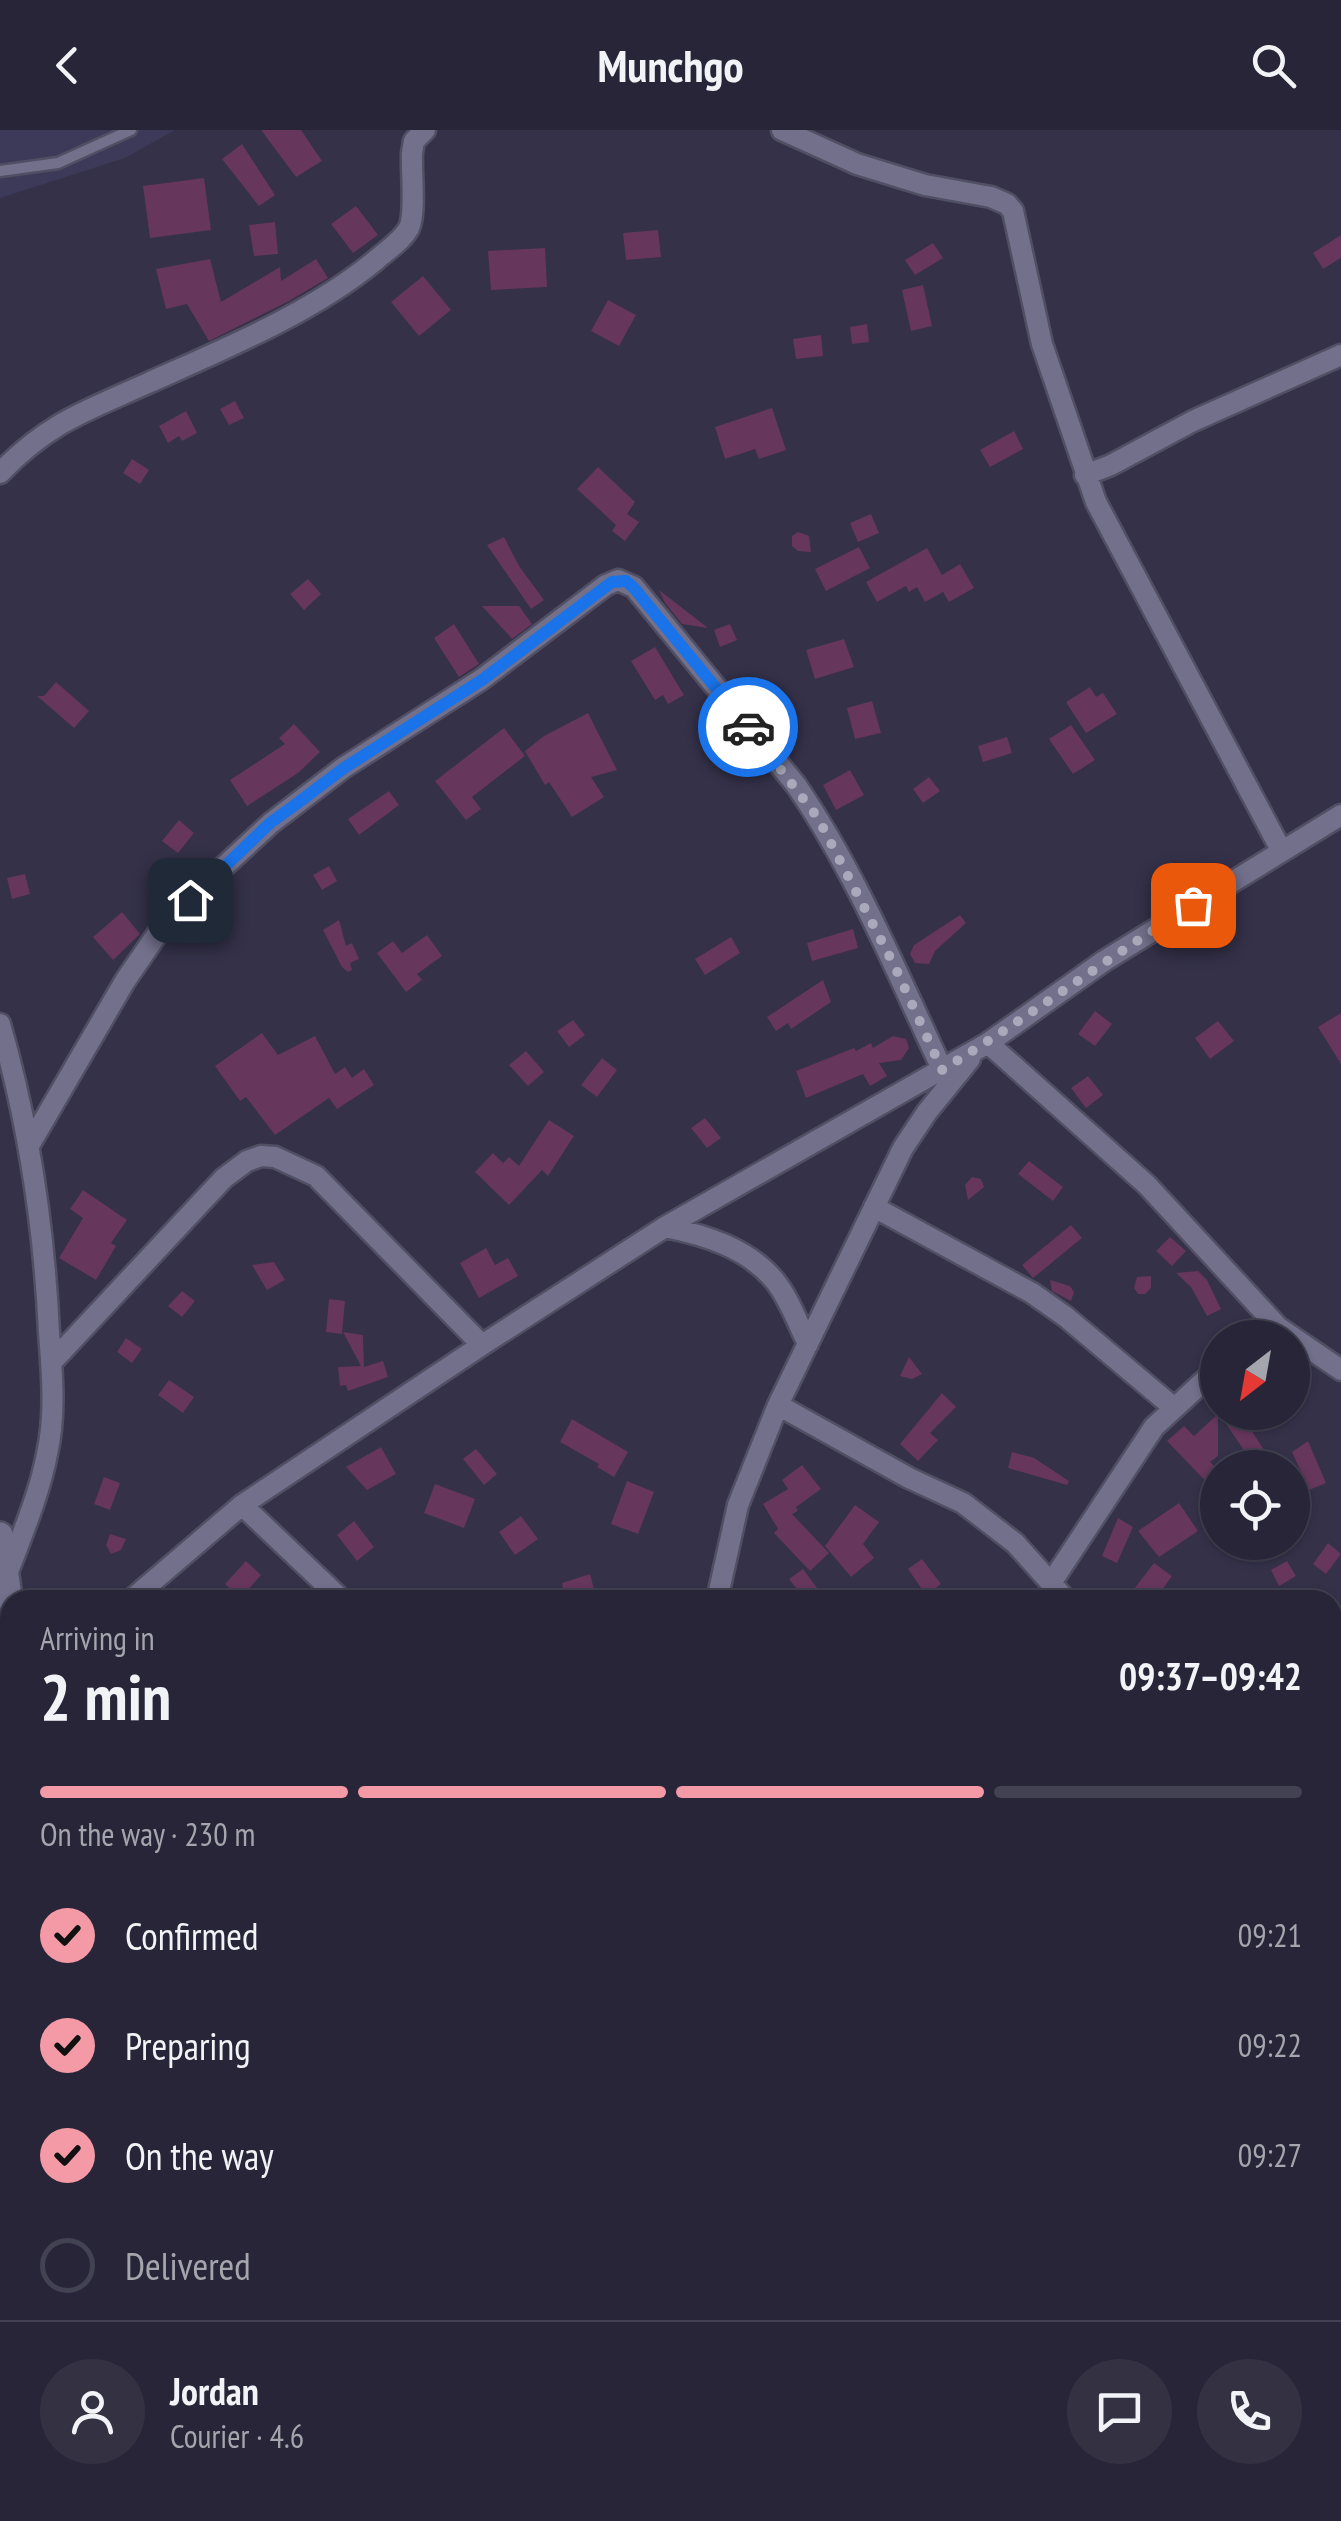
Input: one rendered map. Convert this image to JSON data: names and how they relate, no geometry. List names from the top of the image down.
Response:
{
  "north": "bottom left",
  "page": {
    "header": "Munchgo",
    "heading": ["2 min", "Arriving in", "09:37–09:42"],
    "panel": ["Jordan", "Courier · 4.6"],
    "bar": "On the way · 230 m",
    "list": [
      ["Confirmed", "09:21"],
      ["Preparing", "09:22"],
      ["On the way", "09:27"],
      "Delivered"
    ]
  }
}
